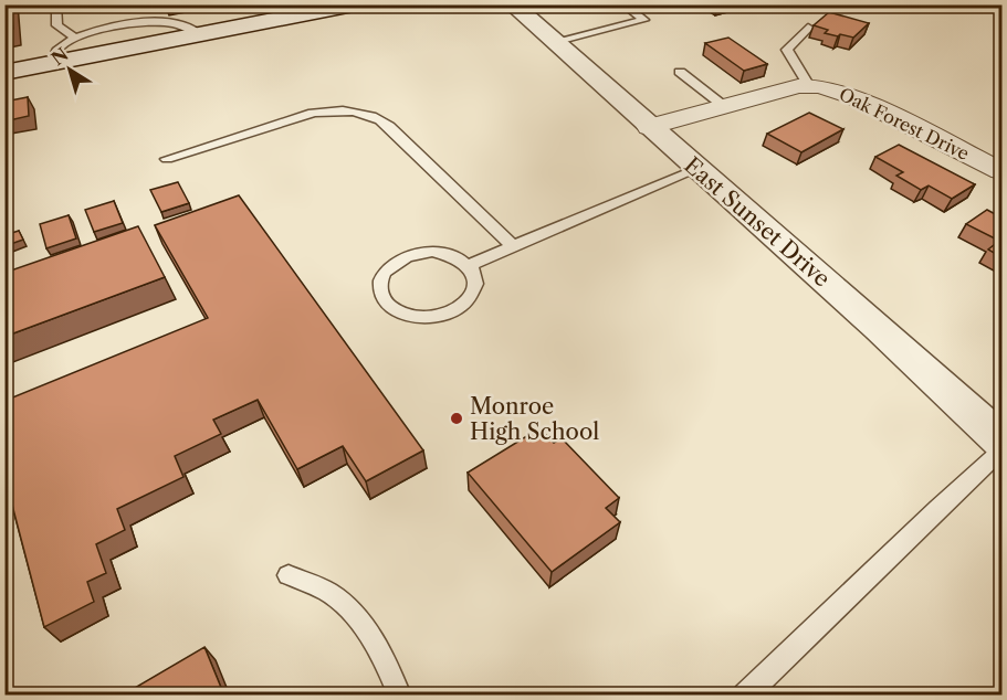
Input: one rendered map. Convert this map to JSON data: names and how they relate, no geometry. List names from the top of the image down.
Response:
{
  "streets": {
    "street": ["Oak Forest Drive", "East Sunset Drive"]
  },
  "crossings": [
    ["Oak Forest Drive", "East Sunset Drive"]
  ],
  "places": ["Monroe High School"],
  "north": "top left"
}
